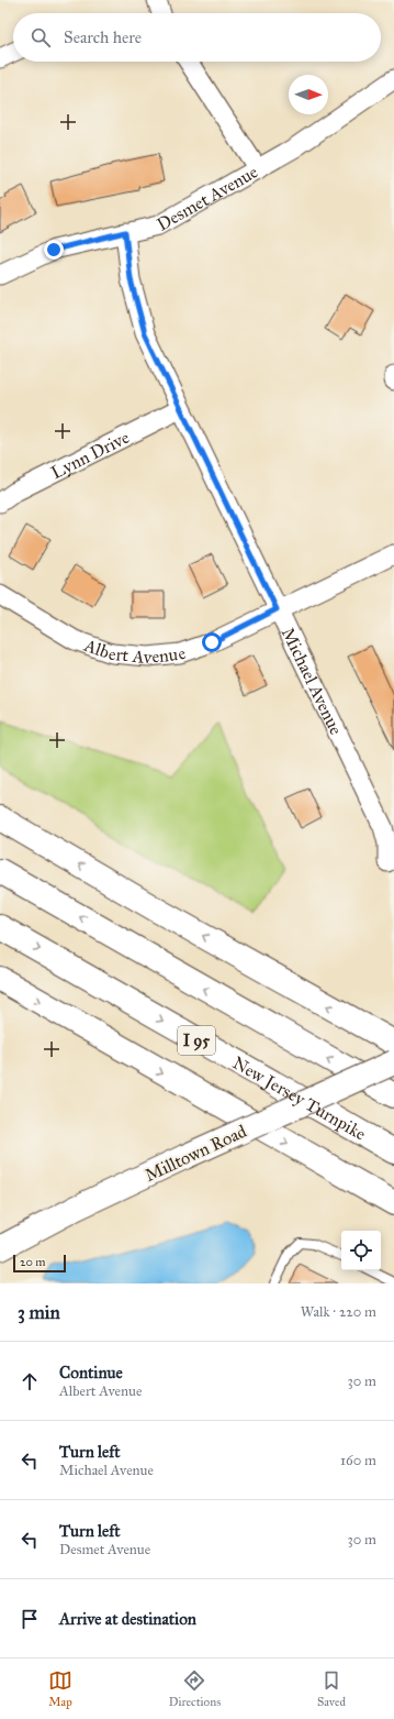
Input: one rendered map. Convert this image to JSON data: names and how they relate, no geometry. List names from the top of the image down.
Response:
{
  "streets": {
    "main road": ["I 95", "New Jersey Turnpike", "Milltown Road"],
    "street": [
      "Desmet Avenue",
      "Lynn Drive",
      "Albert Avenue",
      "Michael Avenue"
    ]
  },
  "crossings": [
    ["Desmet Avenue", "Michael Avenue"],
    ["Lynn Drive", "Michael Avenue"],
    ["Albert Avenue", "Michael Avenue"]
  ],
  "scale_bar": "20 m",
  "north": "right",
  "page": {
    "search": "Search here",
    "scale": "20 m",
    "heading": ["3 min", "Walk · 220 m"],
    "list": [
      ["Continue", "Albert Avenue", "30 m"],
      ["Turn left", "Michael Avenue", "160 m"],
      ["Turn left", "Desmet Avenue", "30 m"],
      "Arrive at destination"
    ],
    "nav": ["Map", "Directions", "Saved"]
  }
}
